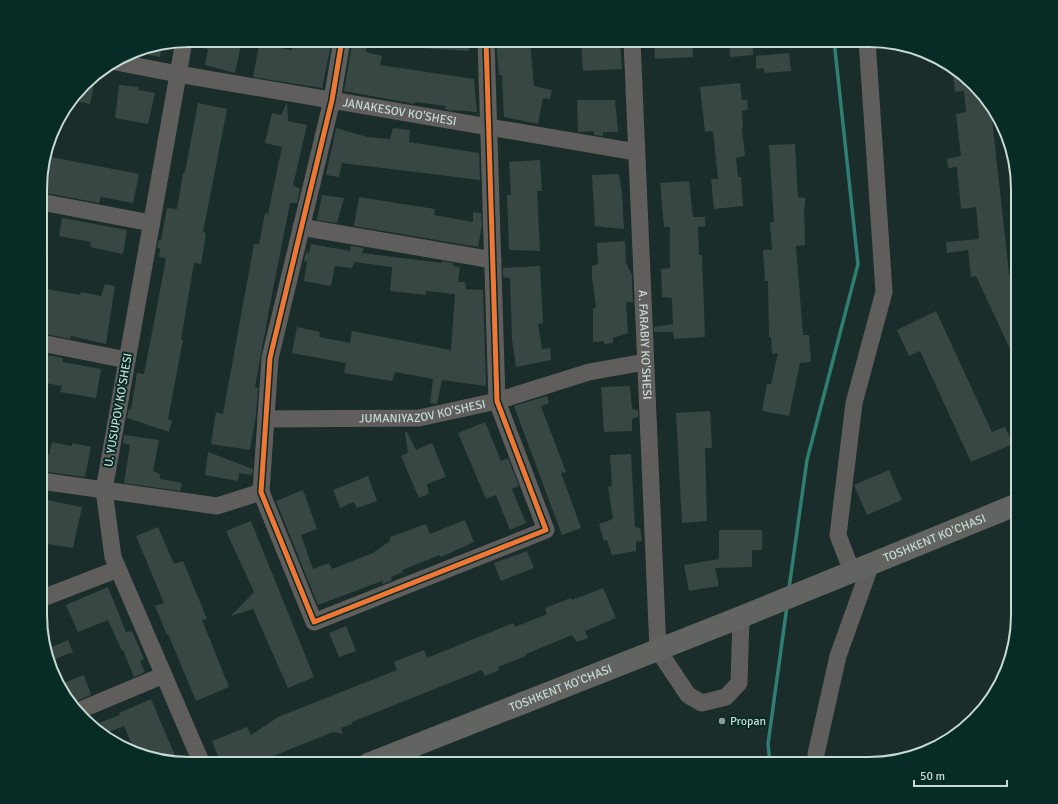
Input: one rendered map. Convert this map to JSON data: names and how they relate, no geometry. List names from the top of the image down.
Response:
{
  "streets": {
    "highway": ["TOSHKENT KO'CHASI"],
    "street": [
      "JANAKESOV KO'SHESI",
      "A. FARABIY KO'SHESI",
      "U. YUSUPOV KO'SHESI",
      "JUMANIYAZOV KO'SHESI"
    ]
  },
  "crossings": [
    ["JANAKESOV KO'SHESI", "A. FARABIY KO'SHESI"],
    ["JANAKESOV KO'SHESI", "U. YUSUPOV KO'SHESI"],
    ["A. FARABIY KO'SHESI", "JUMANIYAZOV KO'SHESI"],
    ["A. FARABIY KO'SHESI", "TOSHKENT KO'CHASI"]
  ],
  "places": ["Propan"],
  "scale_bar": "50 m"
}
